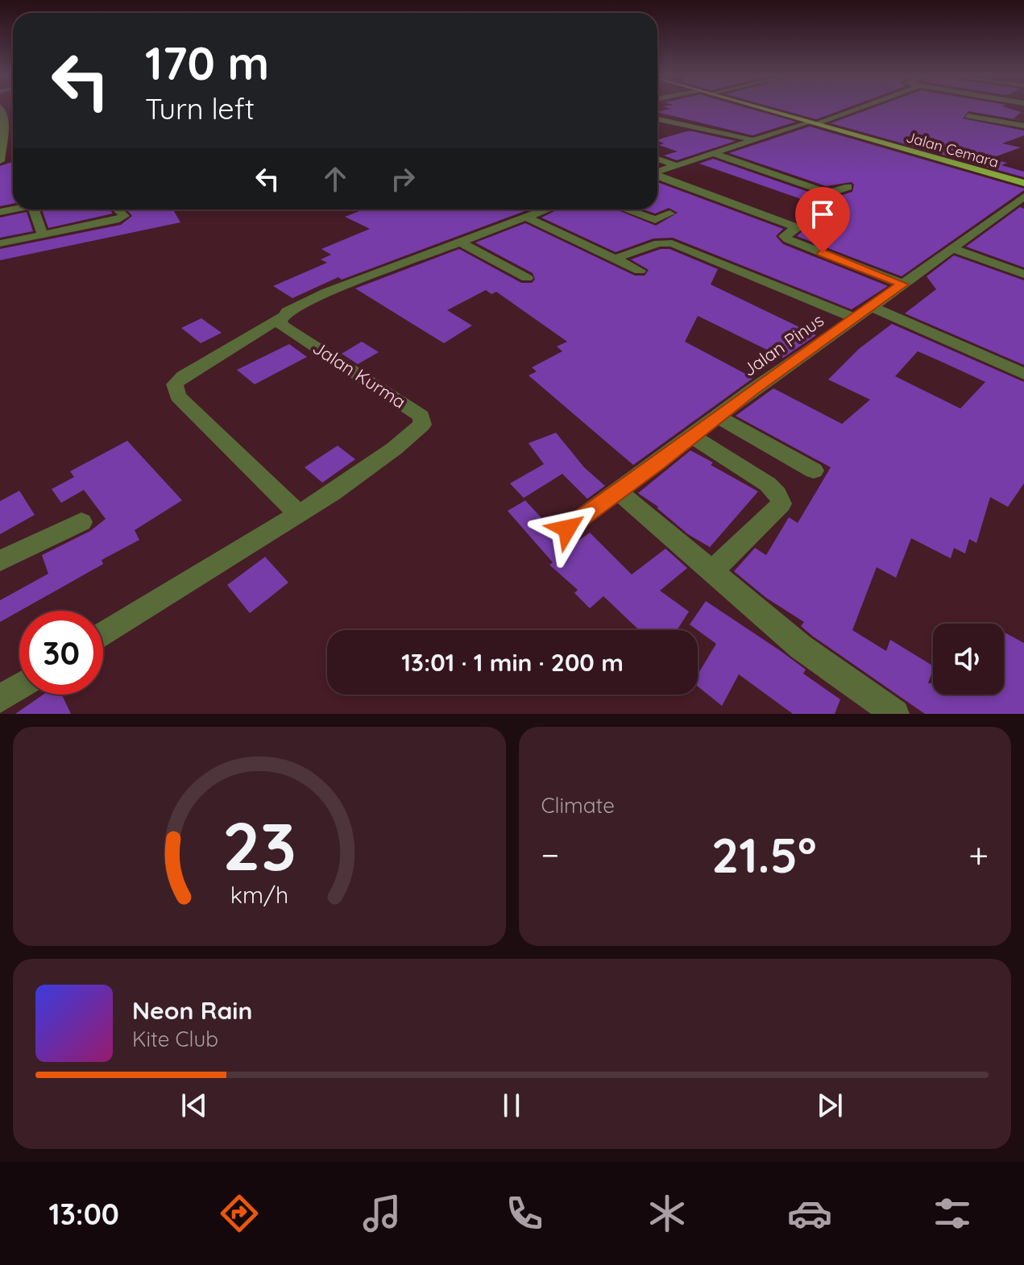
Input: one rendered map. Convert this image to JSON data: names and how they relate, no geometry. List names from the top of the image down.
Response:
{
  "streets": {
    "main road": ["Jalan Cemara"],
    "street": ["Jalan Pinus", "Jalan Kurma"]
  },
  "page": {
    "turn": ["170 m", "Turn left"],
    "limit": "30",
    "trip": "13:01 · 1 min · 200 m",
    "tile": "Climate",
    "heat": ["−", "21.5°", "+"],
    "song": ["Neon Rain", "Kite Club"],
    "tabs": "13:00",
    "gauge": ["23", "km/h"]
  }
}
